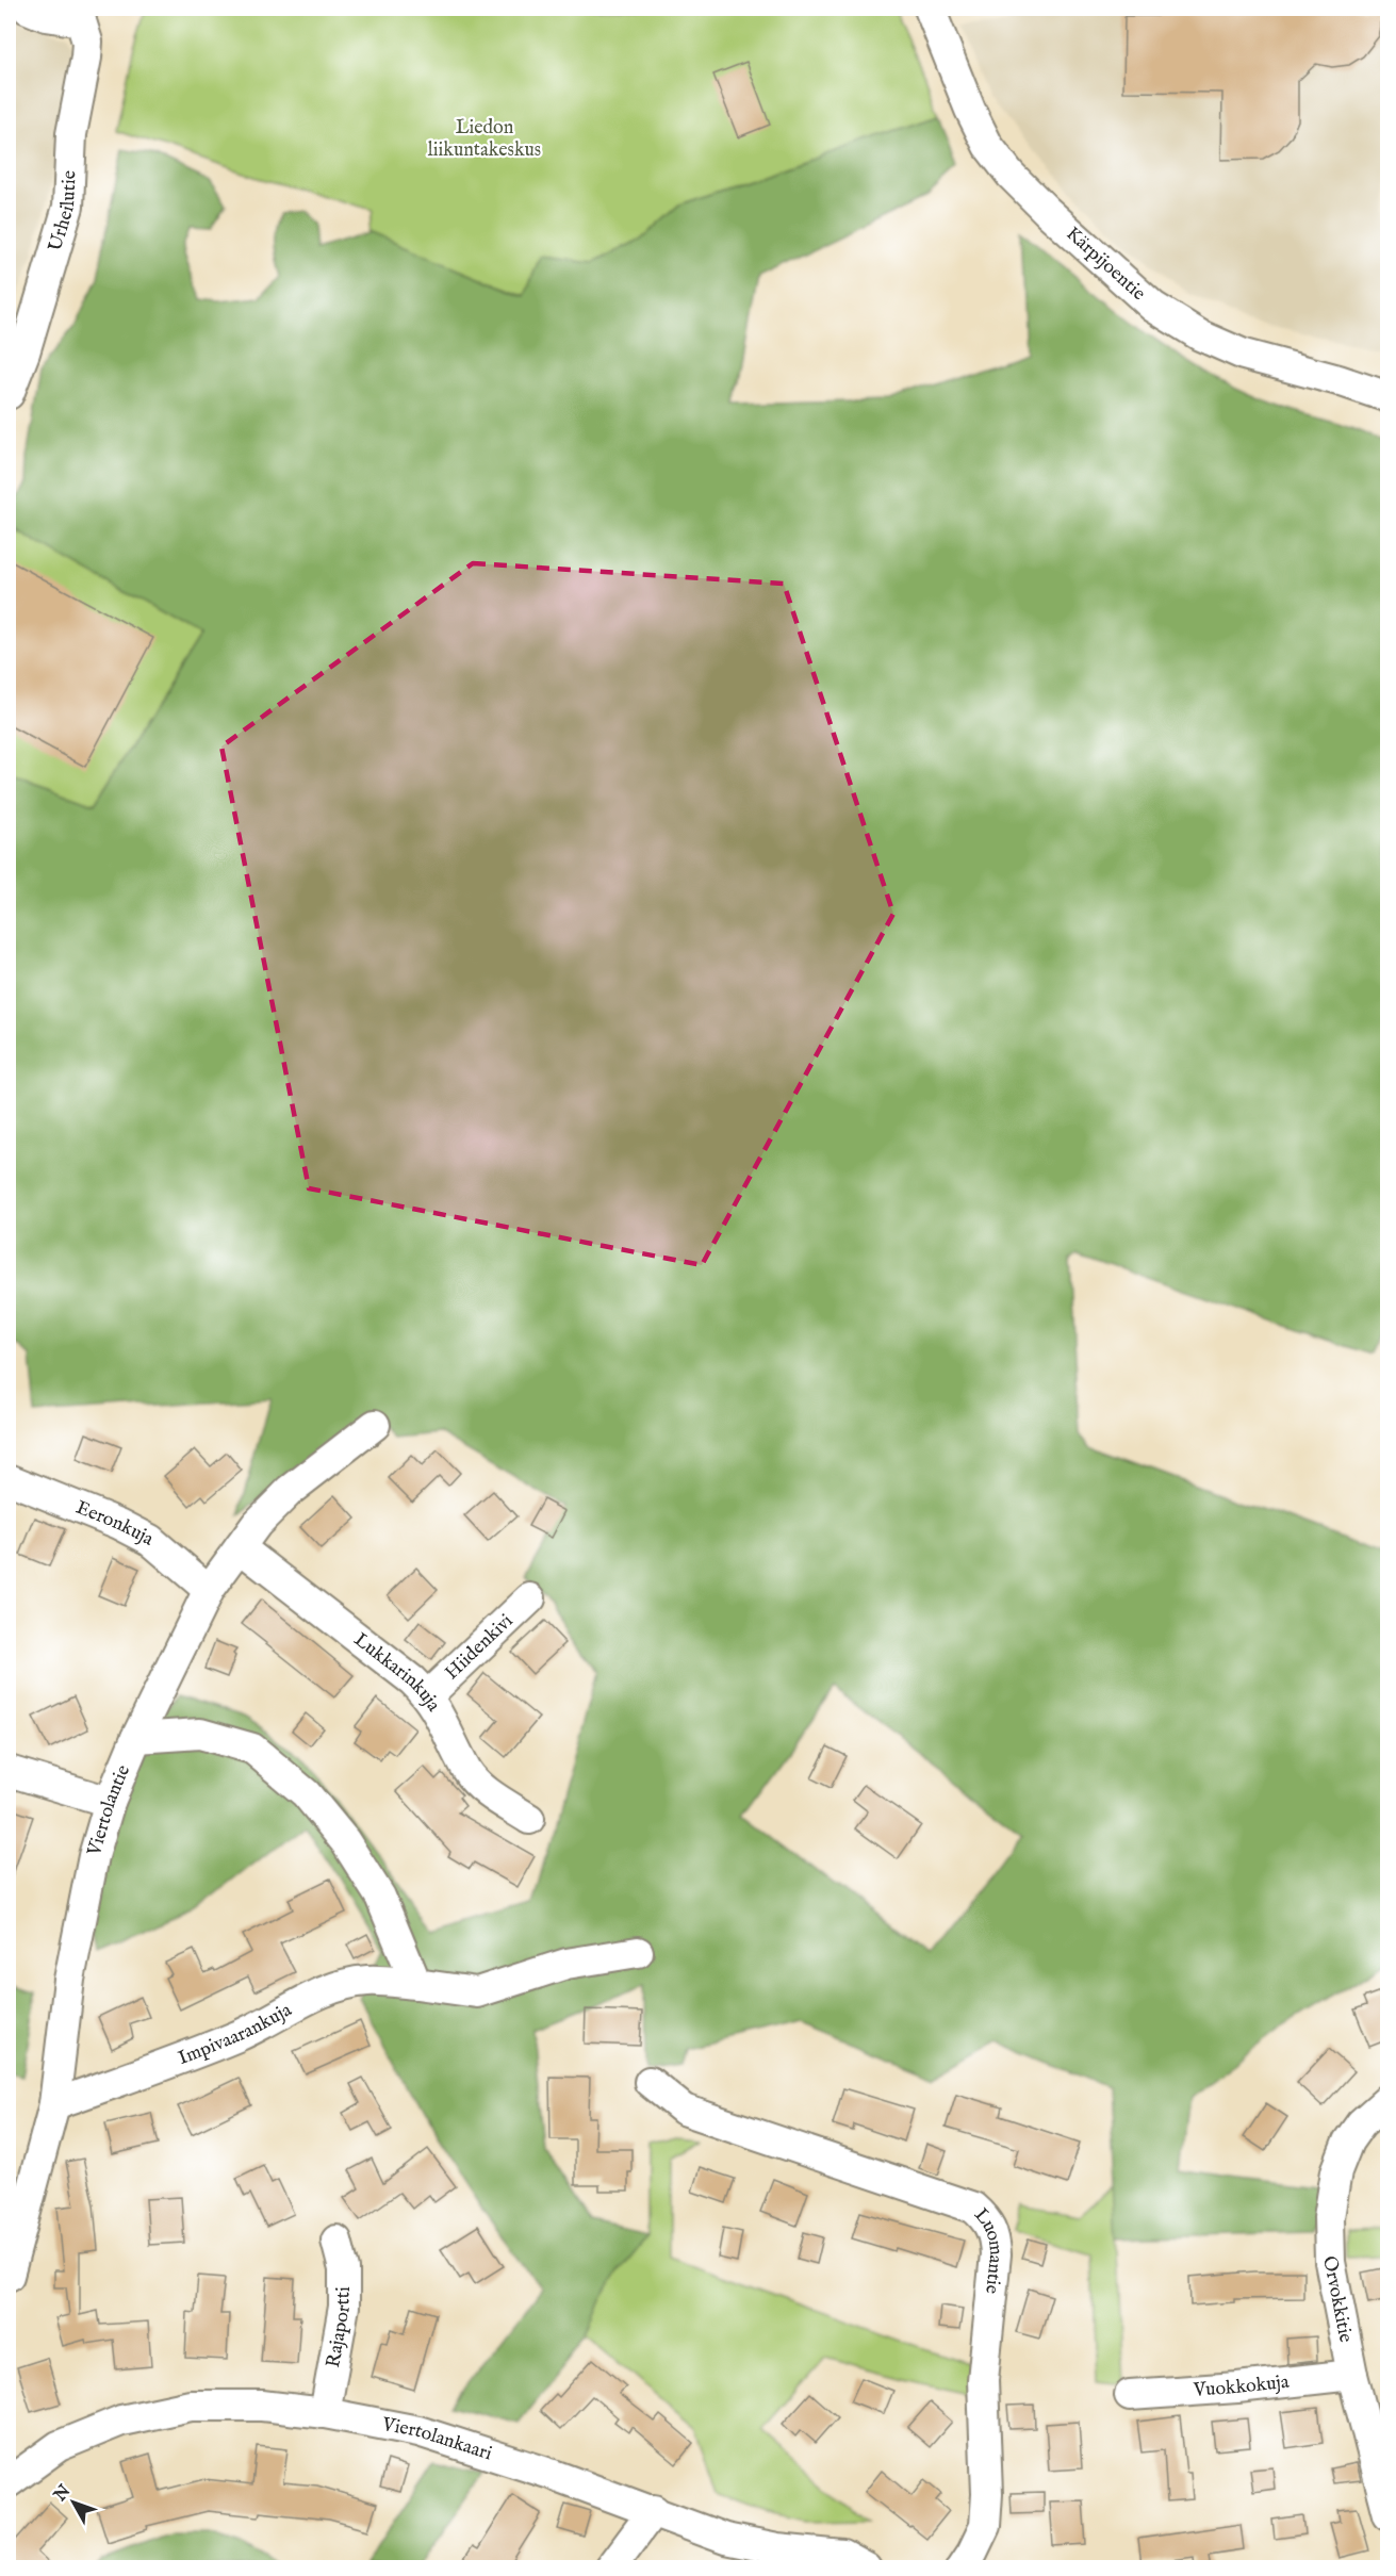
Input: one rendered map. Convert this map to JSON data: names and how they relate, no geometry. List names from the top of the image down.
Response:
{
  "streets": {
    "street": [
      "Urheilutie",
      "Kärpijoentie",
      "Eeronkuja",
      "Hiidenkivi",
      "Lukkarinkuja",
      "Viertolantie",
      "Impivaarankuja",
      "Luomantie",
      "Orvokkitie",
      "Rajaportti",
      "Vuokkokuja",
      "Viertolankaari"
    ]
  },
  "crossings": [
    ["Eeronkuja", "Viertolantie"],
    ["Hiidenkivi", "Lukkarinkuja"],
    ["Lukkarinkuja", "Viertolantie"],
    ["Viertolantie", "Impivaarankuja"],
    ["Orvokkitie", "Vuokkokuja"],
    ["Rajaportti", "Viertolankaari"]
  ],
  "parks": ["Liedon liikuntakeskus"],
  "north": "top left"
}
